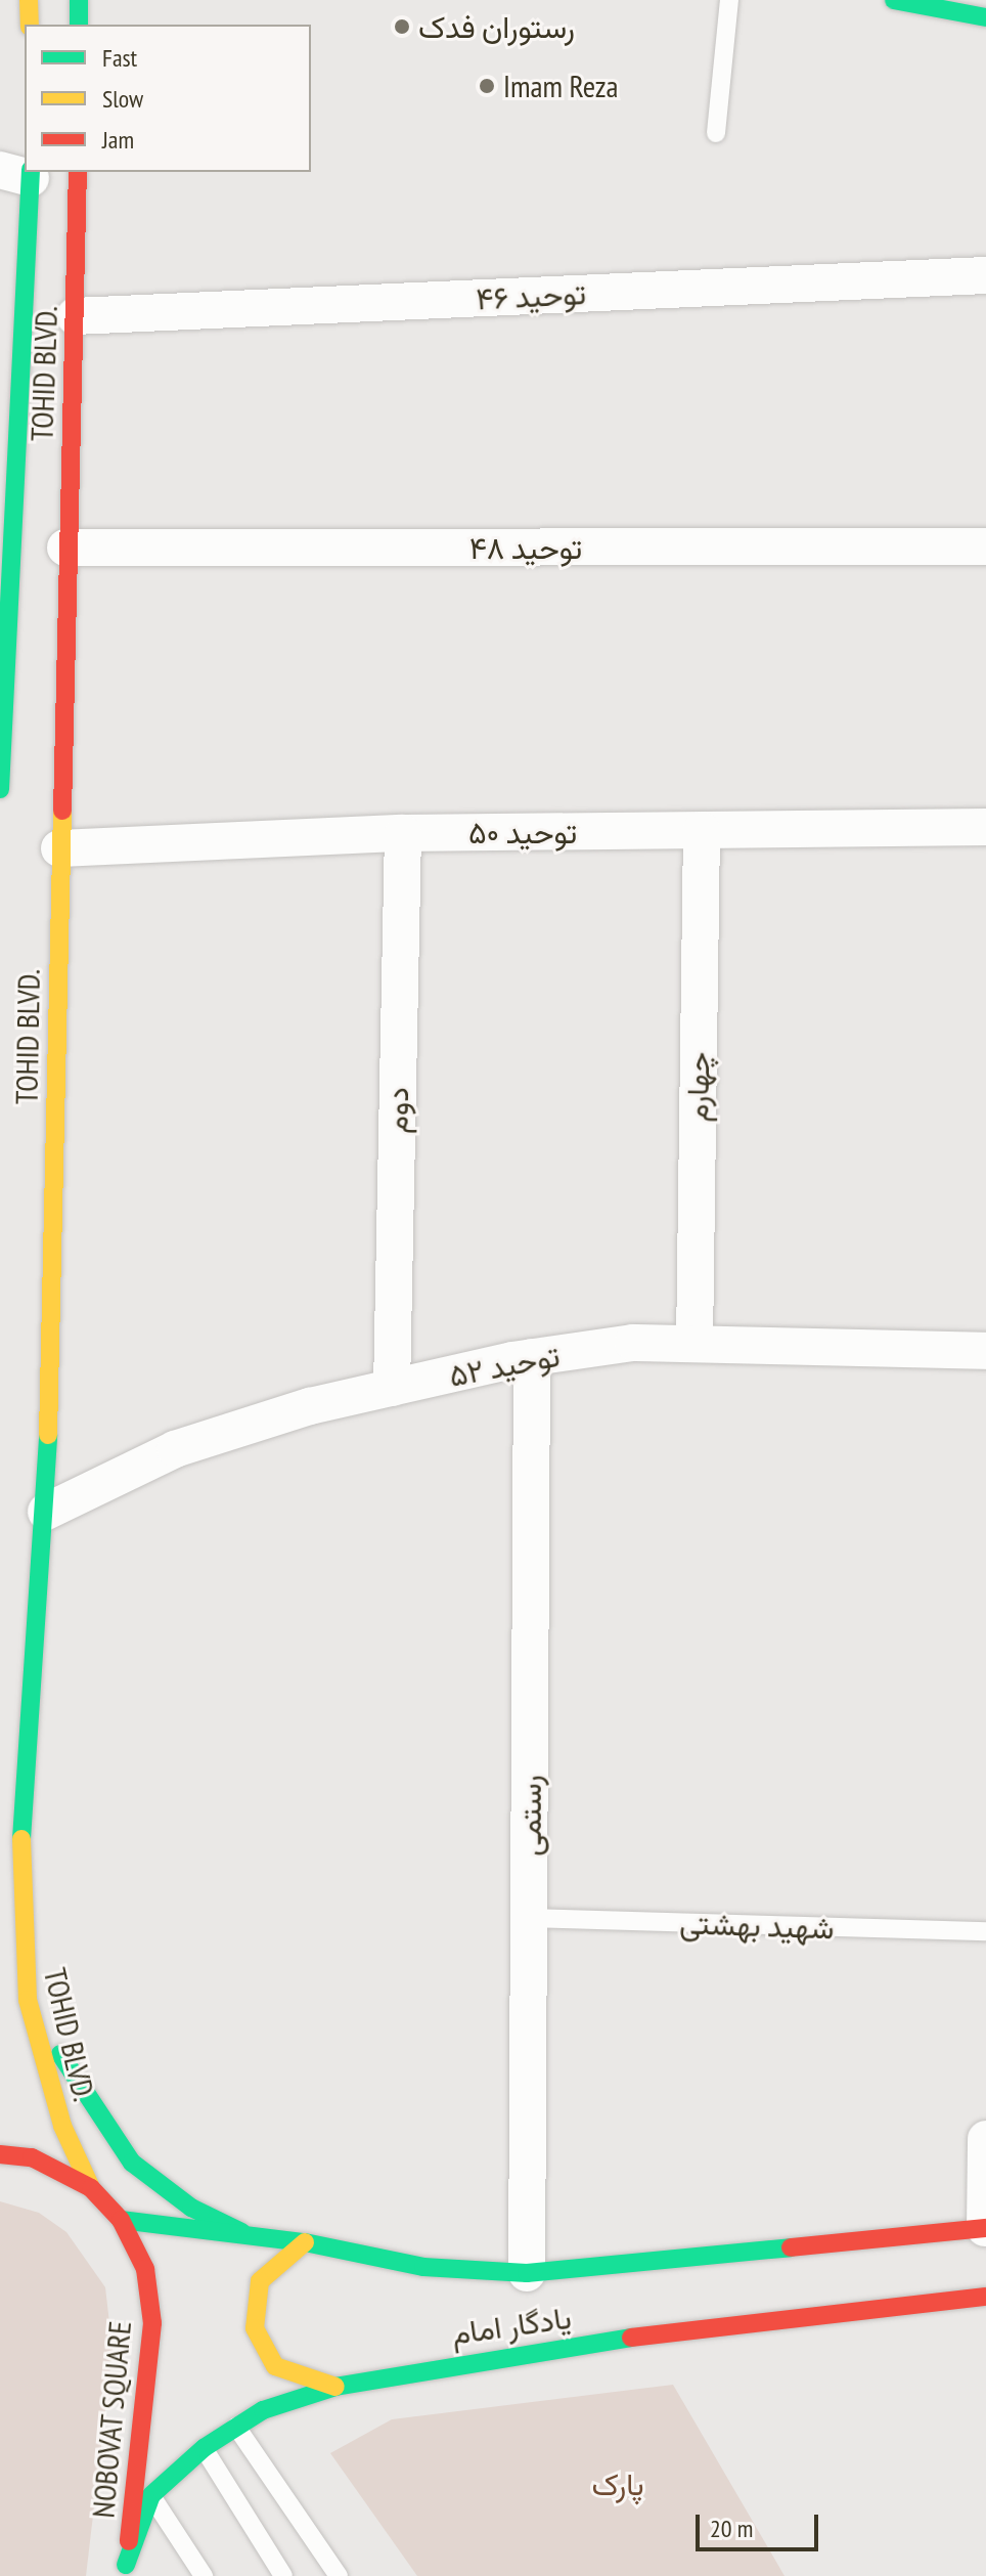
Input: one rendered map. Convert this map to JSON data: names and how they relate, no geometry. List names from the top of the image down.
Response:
{
  "streets": {
    "main road": ["TOHID BLVD.", "یادگار امام", "NOBOVAT SQUARE"],
    "street": [
      "توحید ۴۶",
      "توحید ۴۸",
      "توحید ۵۰",
      "چهارم",
      "دوم",
      "توحید ۵۲",
      "رستمی"
    ],
    "lane": ["شهید بهشتی"]
  },
  "crossings": [
    ["توحید ۴۶", "TOHID BLVD."],
    ["TOHID BLVD.", "توحید ۴۸"],
    ["TOHID BLVD.", "توحید ۵۰"],
    ["TOHID BLVD.", "توحید ۵۲"],
    ["TOHID BLVD.", "NOBOVAT SQUARE"],
    ["توحید ۵۰", "چهارم"],
    ["توحید ۵۰", "دوم"],
    ["چهارم", "توحید ۵۲"],
    ["دوم", "توحید ۵۲"],
    ["توحید ۵۲", "رستمی"],
    ["رستمی", "شهید بهشتی"],
    ["رستمی", "یادگار امام"],
    ["یادگار امام", "NOBOVAT SQUARE"]
  ],
  "parks": ["پارک"],
  "places": ["رستوران فدک", "Imam Reza"],
  "legend": ["Fast", "Slow", "Jam"],
  "scale_bar": "20 m"
}
